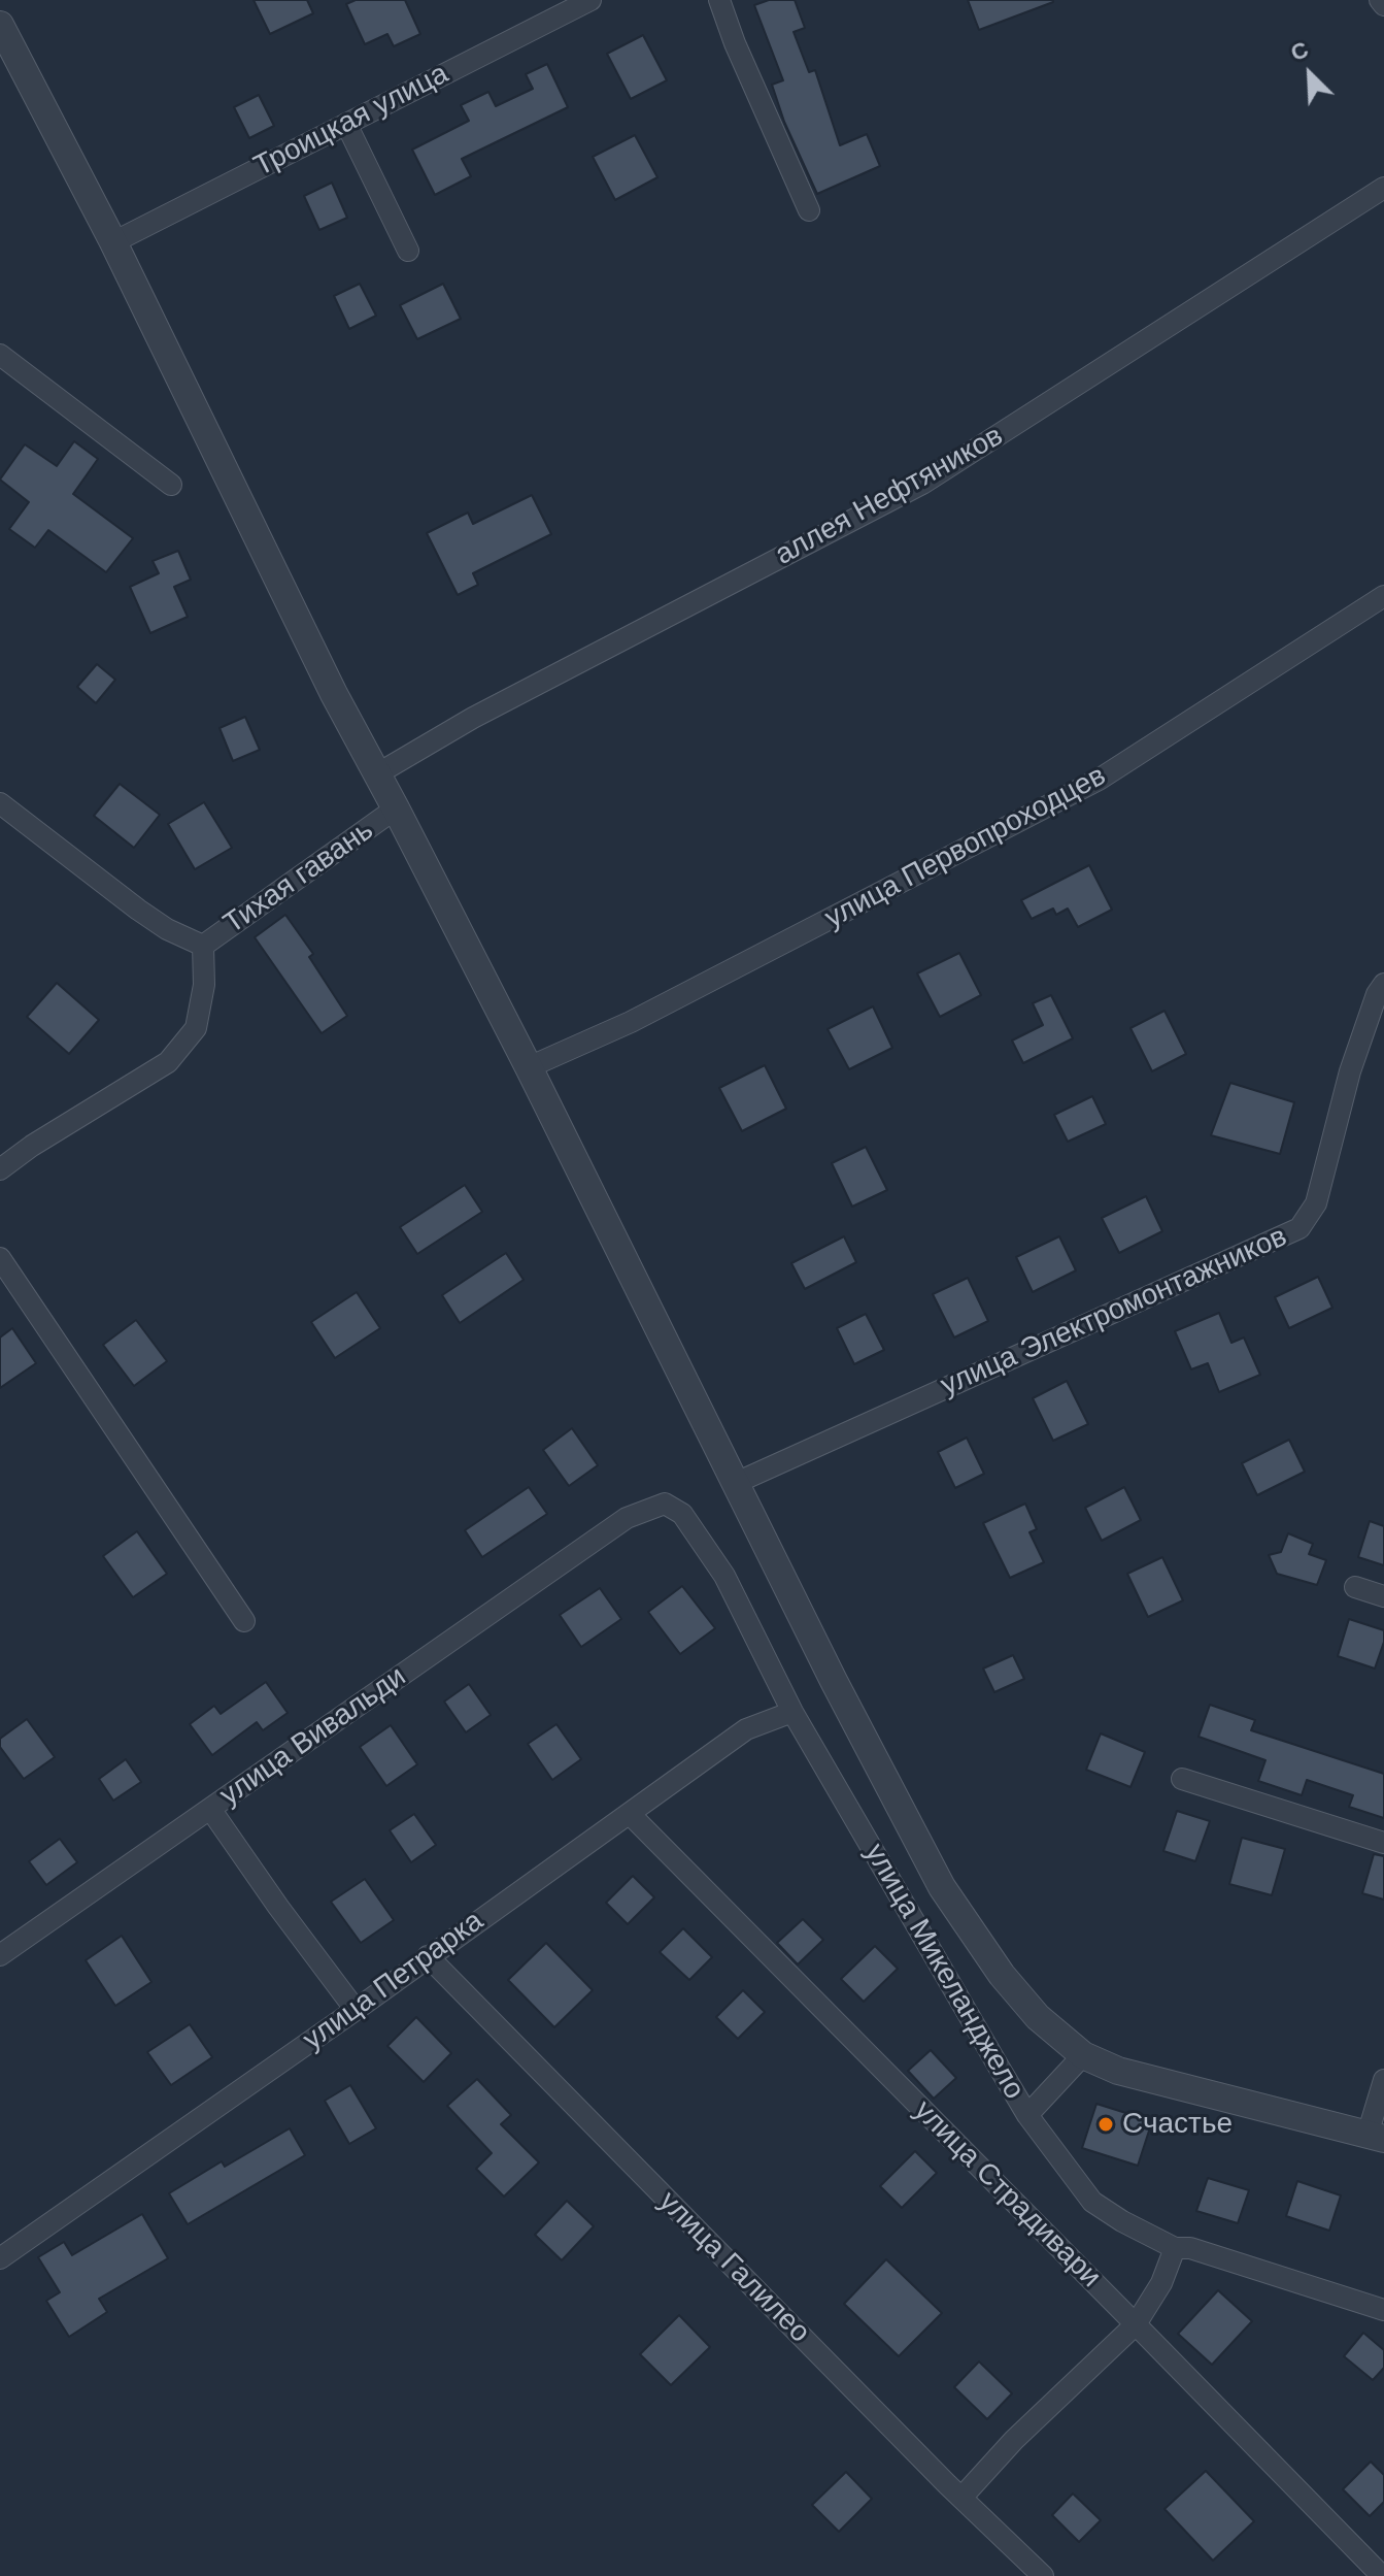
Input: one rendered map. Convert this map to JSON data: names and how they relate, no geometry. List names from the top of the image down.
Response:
{
  "streets": {
    "street": [
      "Троицкая улица",
      "аллея Нефтяников",
      "улица Первопроходцев",
      "Тихая гавань",
      "улица Электромонтажников",
      "улица Вивальди",
      "улица Микеланджело",
      "улица Петрарка",
      "улица Страдивари",
      "улица Галилео"
    ]
  },
  "crossings": [
    ["улица Вивальди", "улица Микеланджело"],
    ["улица Микеланджело", "улица Петрарка"],
    ["улица Петрарка", "улица Страдивари"],
    ["улица Петрарка", "улица Галилео"]
  ],
  "places": ["Счастье"],
  "north": "top left"
}
